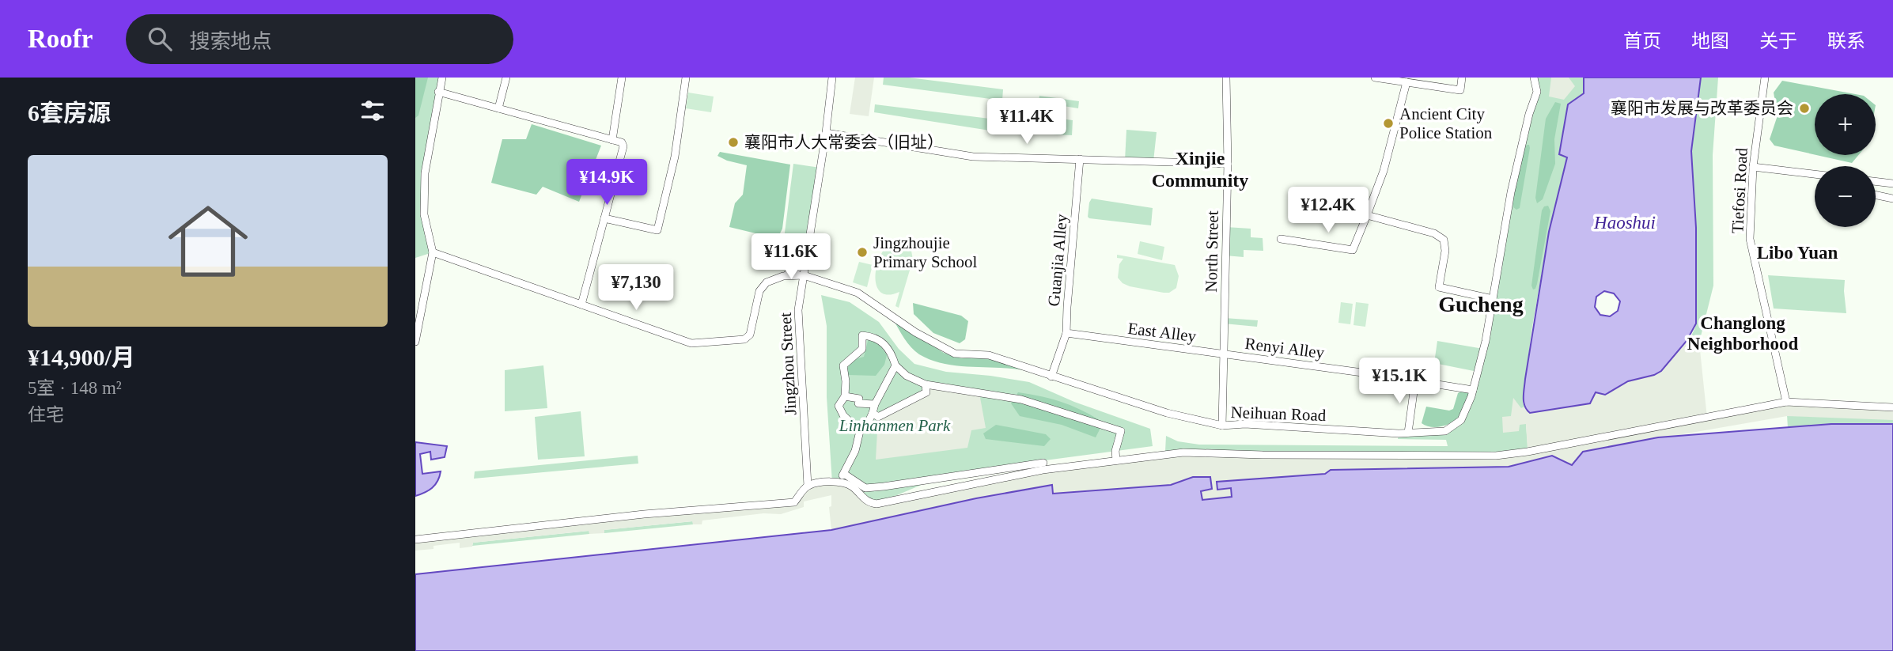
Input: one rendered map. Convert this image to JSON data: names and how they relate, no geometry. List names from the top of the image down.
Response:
{
  "streets": {
    "street": [
      "Tiefosi Road",
      "North Street",
      "Guanjia Alley",
      "East Alley",
      "Renyi Alley",
      "Jingzhou Street",
      "Neihuan Road"
    ]
  },
  "crossings": [
    ["North Street", "East Alley"],
    ["North Street", "Renyi Alley"],
    ["North Street", "Neihuan Road"],
    ["Guanjia Alley", "East Alley"],
    ["Guanjia Alley", "Neihuan Road"],
    ["East Alley", "Renyi Alley"],
    ["Renyi Alley", "Neihuan Road"],
    ["Jingzhou Street", "Neihuan Road"]
  ],
  "districts": [
    "Xinjie Community",
    "Libo Yuan",
    "Gucheng",
    "Changlong Neighborhood"
  ],
  "water": ["Haoshui"],
  "parks": ["Linhanmen Park"],
  "places": [
    "襄阳市发展与改革委员会",
    "Ancient City Police Station",
    "襄阳市人大常委会（旧址）",
    "Jingzhoujie Primary School"
  ],
  "page": {
    "header": "Roofr",
    "search": "搜索地点",
    "nav": [
      "首页",
      "地图",
      "关于",
      "联系"
    ],
    "heading": "6套房源",
    "map_buttons": ["+", "−"],
    "price": [
      "¥11.4K",
      "¥14.9K",
      "¥12.4K",
      "¥11.6K",
      "¥7,130",
      "¥15.1K"
    ],
    "list": [
      {
        "name": "¥14,900/月",
        "note": "5室 · 148 m² · 住宅"
      }
    ]
  }
}
